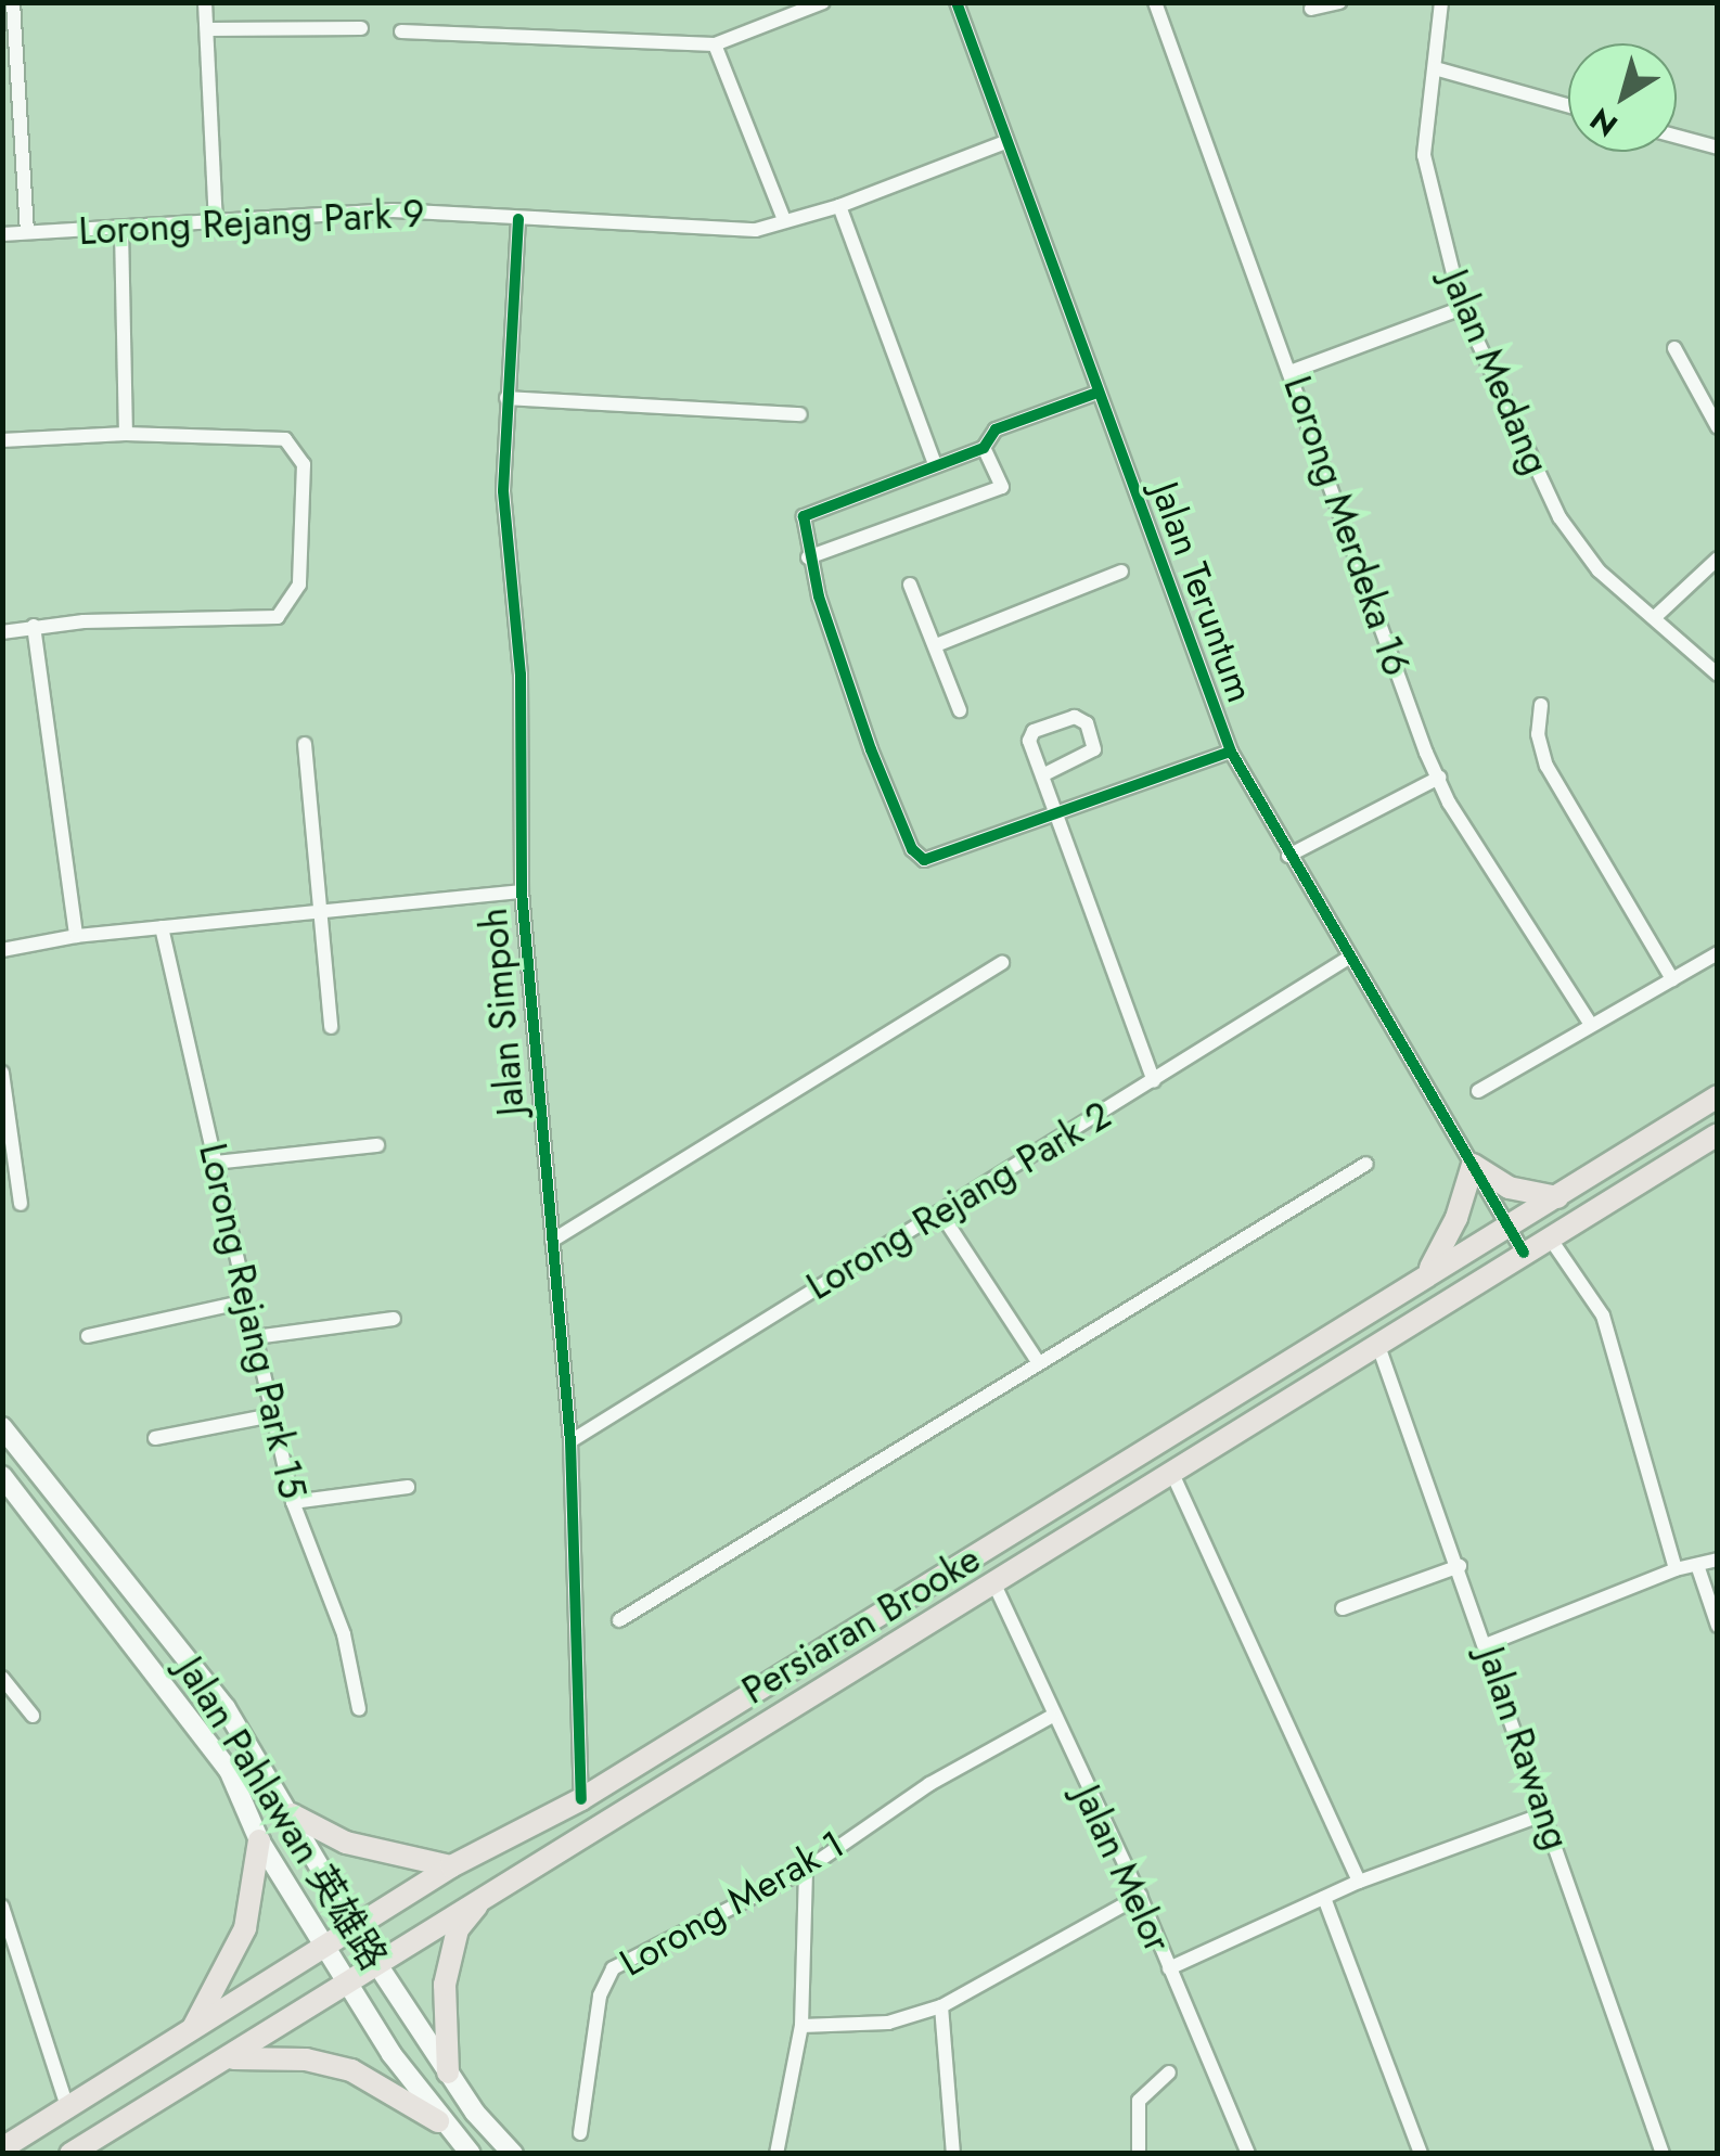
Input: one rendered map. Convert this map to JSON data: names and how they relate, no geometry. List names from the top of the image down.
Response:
{
  "streets": {
    "main road": ["Persiaran Brooke", "Jalan Pahlawan 英雄路"],
    "street": [
      "Lorong Rejang Park 9",
      "Jalan Medang",
      "Lorong Merdeka 16",
      "Jalan Teruntum",
      "Jalan Simpoh",
      "Lorong Rejang Park 2",
      "Lorong Rejang Park 15",
      "Jalan Rawang",
      "Jalan Melor",
      "Lorong Merak 1"
    ]
  },
  "crossings": [
    ["Lorong Rejang Park 9", "Jalan Teruntum"],
    ["Lorong Rejang Park 9", "Jalan Simpoh"],
    ["Jalan Teruntum", "Lorong Rejang Park 2"],
    ["Jalan Teruntum", "Persiaran Brooke"],
    ["Jalan Simpoh", "Lorong Rejang Park 2"],
    ["Jalan Simpoh", "Persiaran Brooke"],
    ["Persiaran Brooke", "Jalan Rawang"],
    ["Persiaran Brooke", "Jalan Pahlawan 英雄路"],
    ["Persiaran Brooke", "Jalan Melor"],
    ["Jalan Melor", "Lorong Merak 1"]
  ],
  "north": "bottom left"
}
